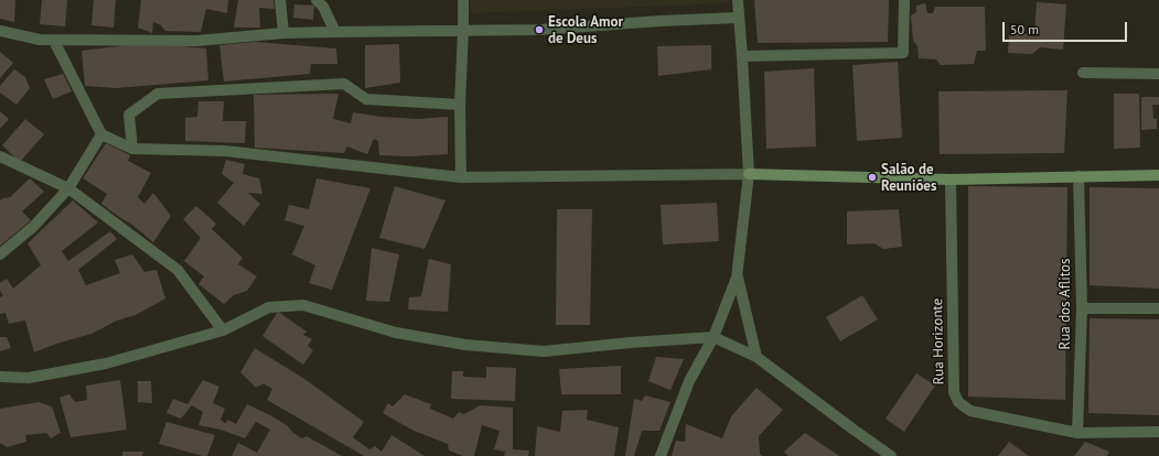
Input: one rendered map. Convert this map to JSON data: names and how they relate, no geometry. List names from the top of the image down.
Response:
{
  "streets": {
    "street": ["Rua dos Aflitos", "Rua Horizonte"]
  },
  "crossings": [
    ["Rua dos Aflitos", "Rua Horizonte"]
  ],
  "places": ["Escola Amor de Deus", "Salão de Reuniões"],
  "scale_bar": "50 m"
}
